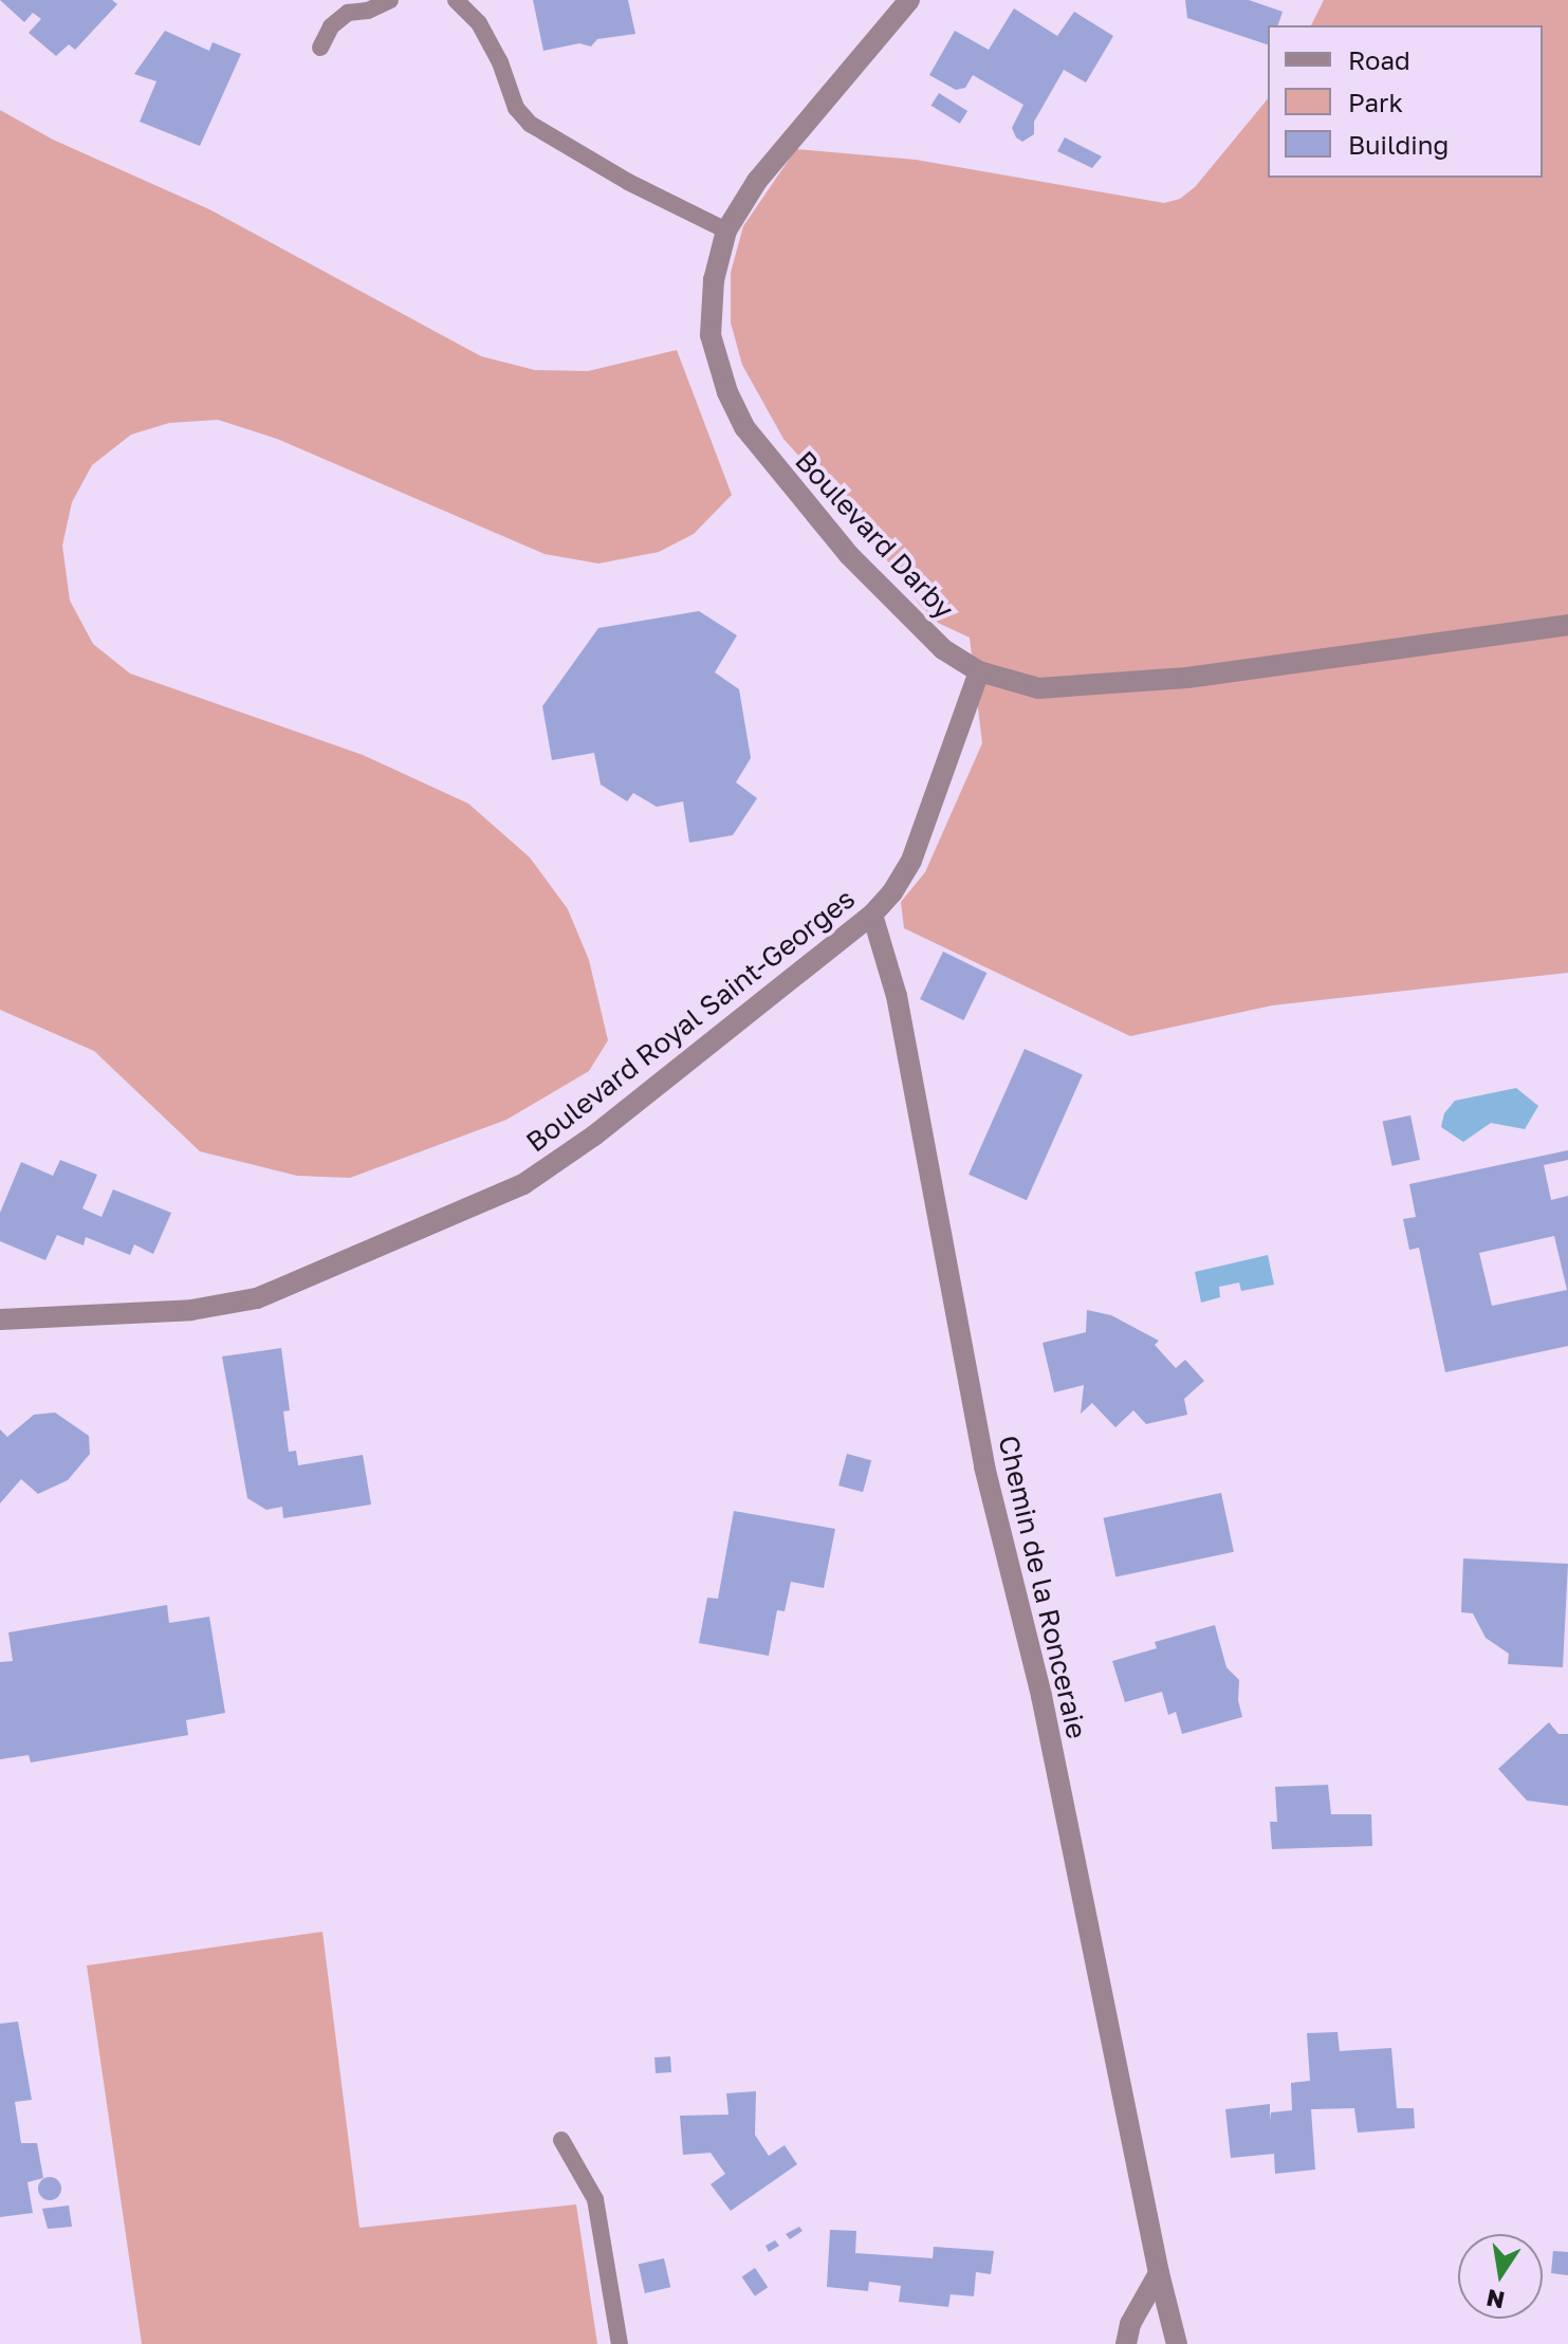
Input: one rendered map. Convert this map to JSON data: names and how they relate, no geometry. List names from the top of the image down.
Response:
{
  "streets": {
    "street": ["Boulevard Darby", "Boulevard Royal Saint-Georges", "Chemin de la Ronceraie"]
  },
  "crossings": [
    ["Boulevard Darby", "Boulevard Royal Saint-Georges"],
    ["Boulevard Royal Saint-Georges", "Chemin de la Ronceraie"]
  ],
  "legend": ["Road", "Park", "Building"],
  "north": "bottom"
}
